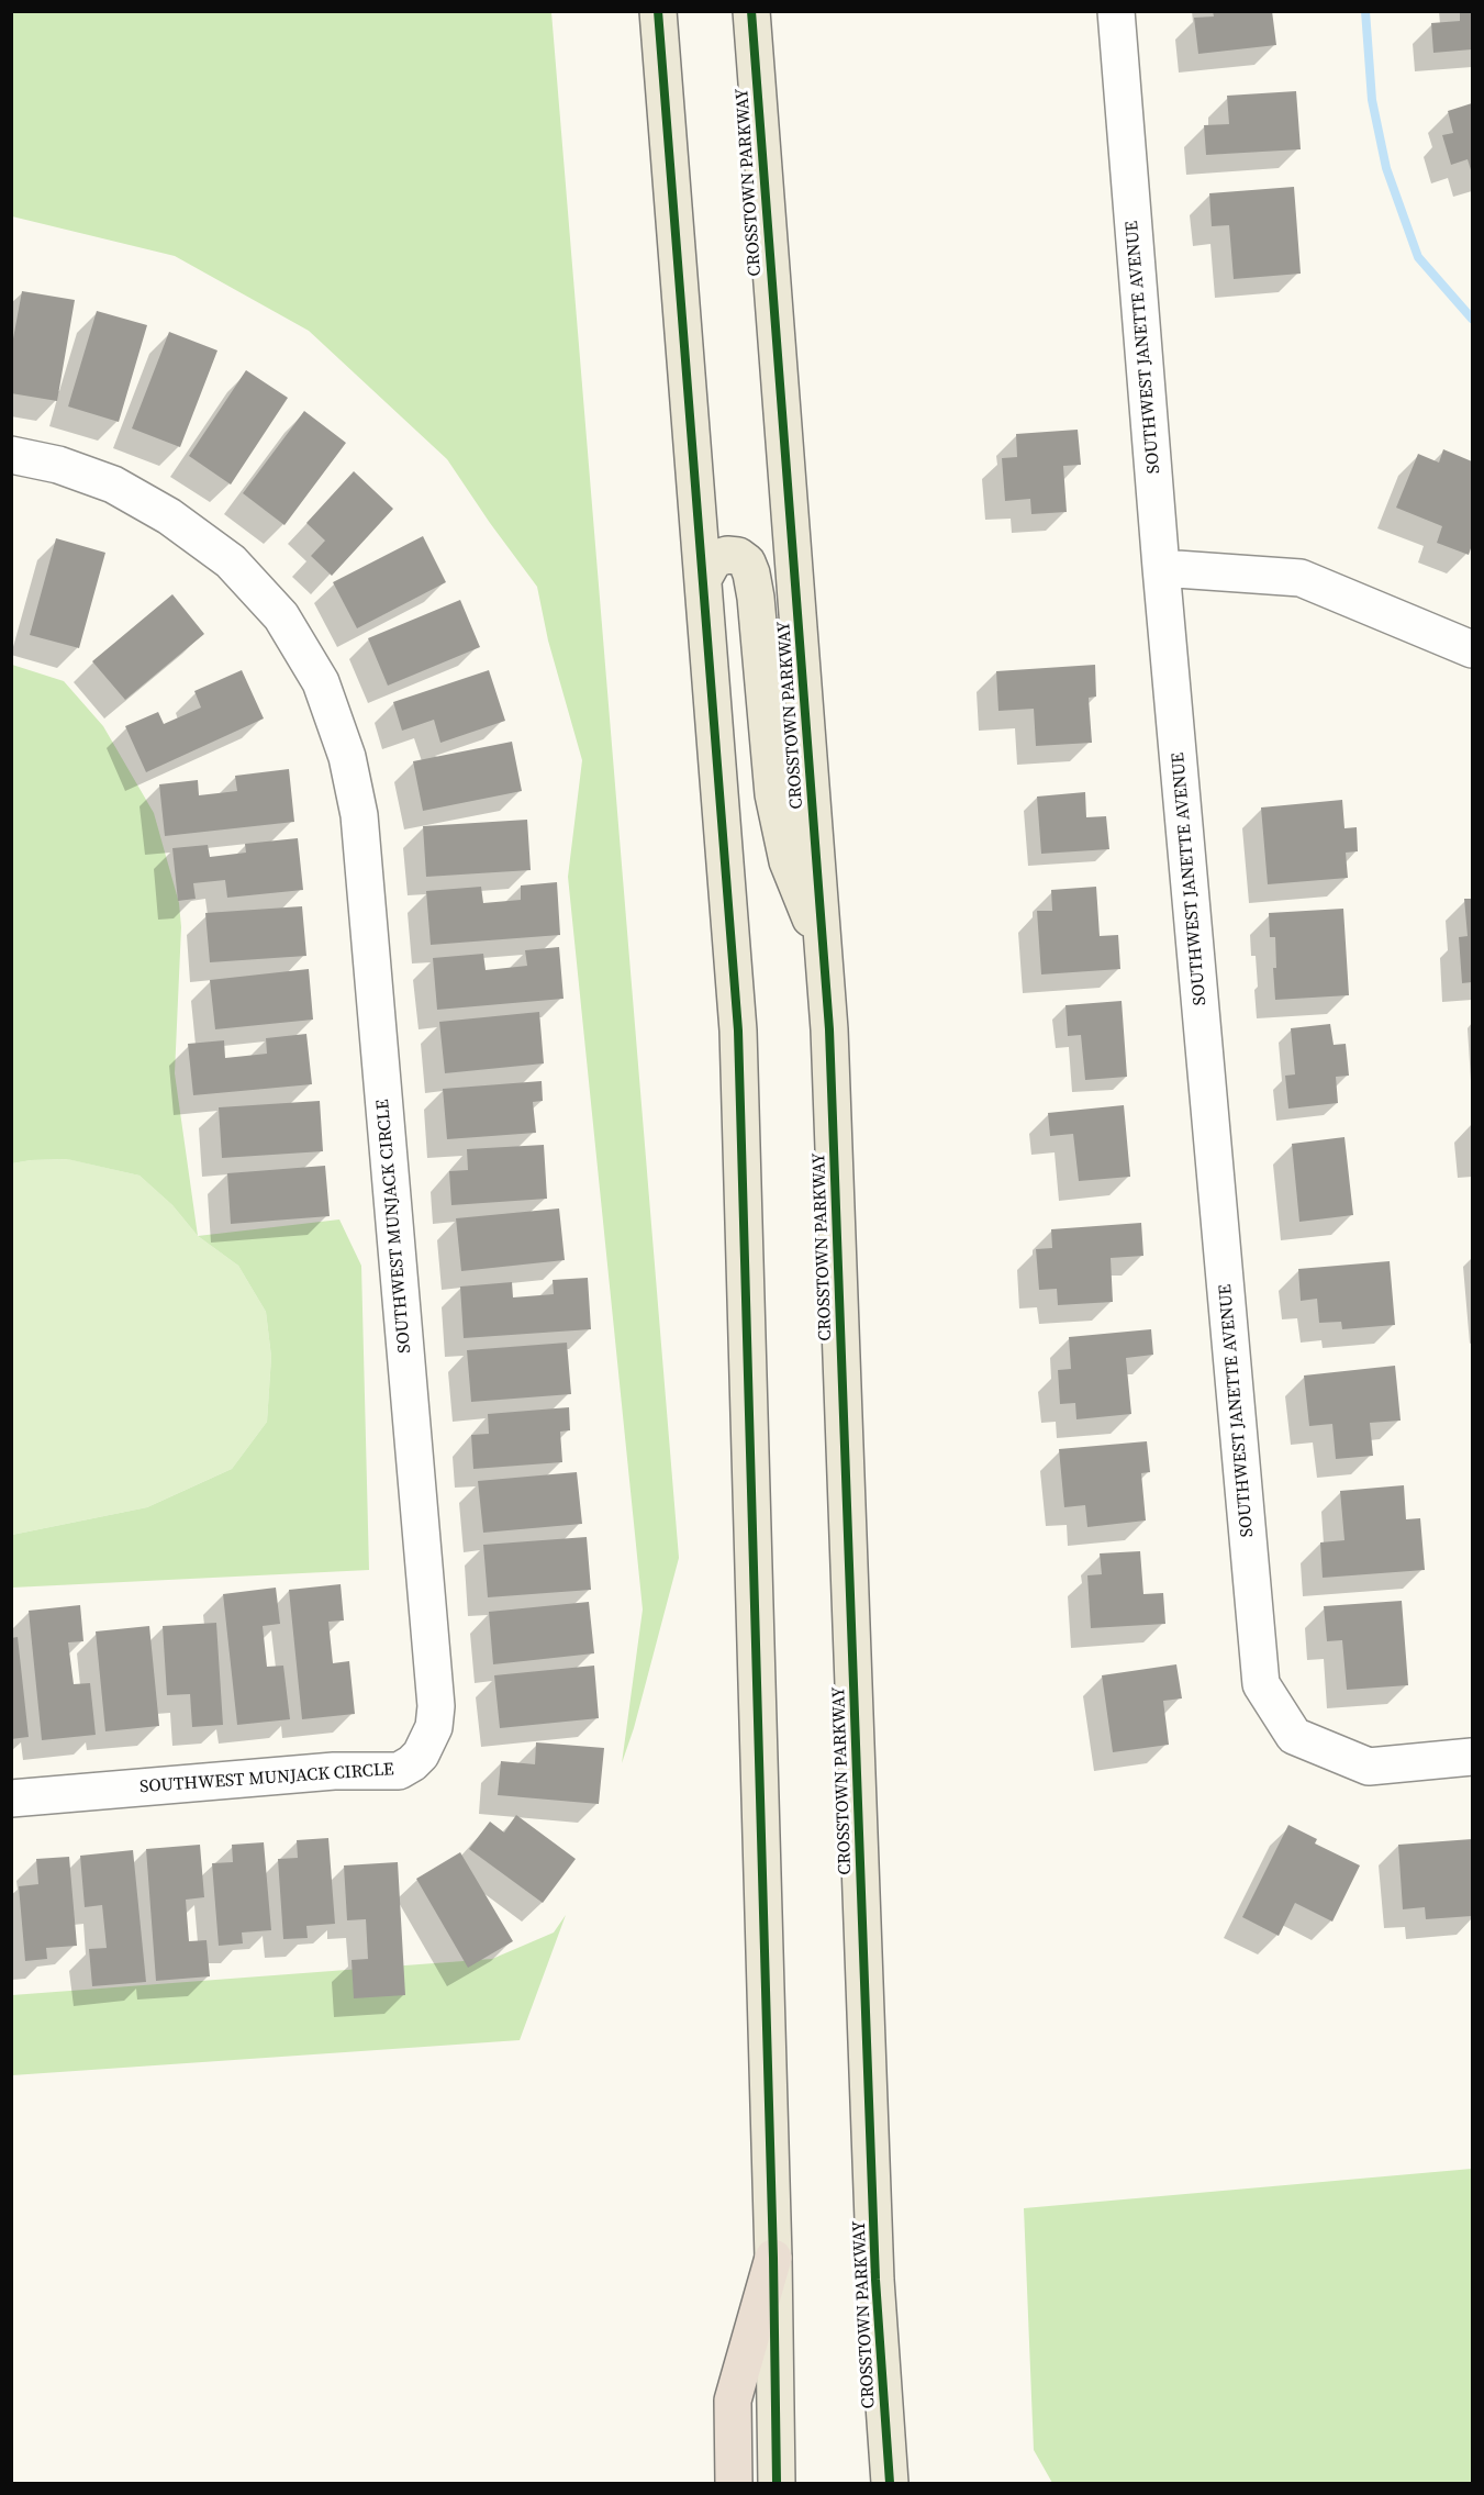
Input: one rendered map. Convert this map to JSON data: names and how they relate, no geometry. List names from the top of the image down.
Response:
{
  "streets": {
    "main road": ["CROSSTOWN PARKWAY"],
    "street": ["SOUTHWEST JANETTE AVENUE", "SOUTHWEST MUNJACK CIRCLE"]
  }
}
